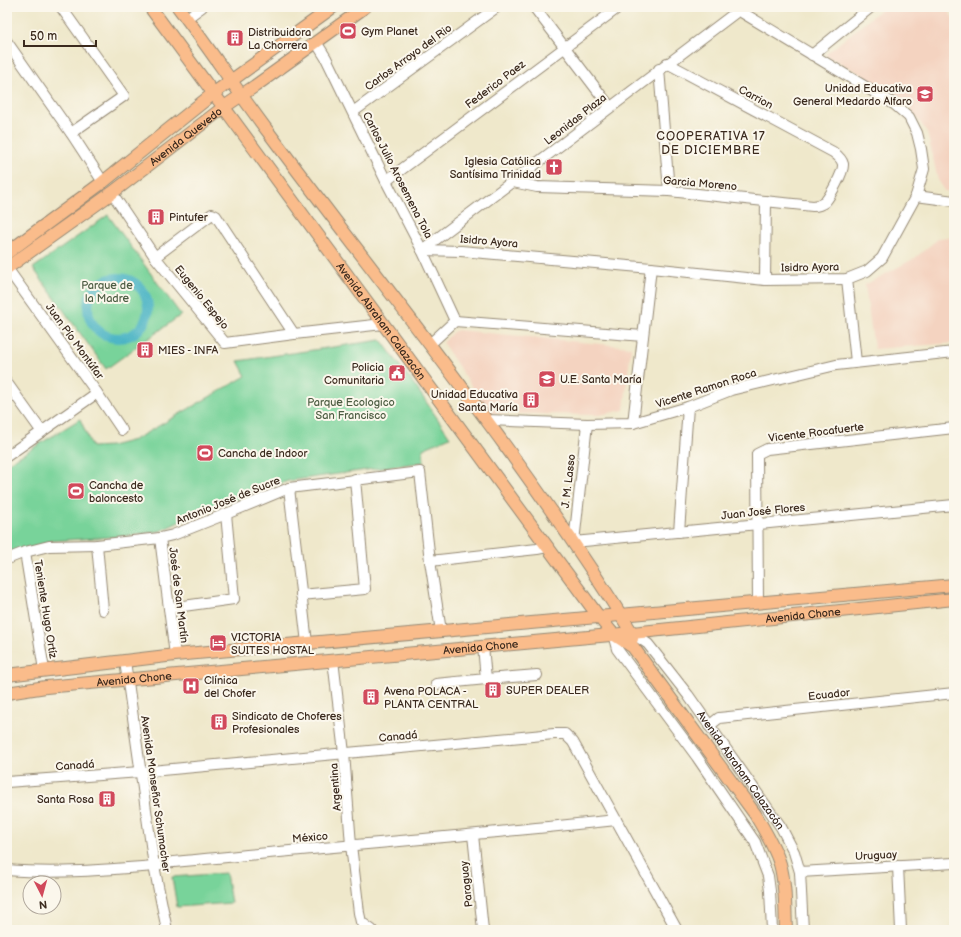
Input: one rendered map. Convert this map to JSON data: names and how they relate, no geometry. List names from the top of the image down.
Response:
{
  "streets": {
    "main road": ["Avenida Quevedo", "Avenida Abraham Calazacón", "Avenida Chone"],
    "street": [
      "Carlos Arroyo del Rio",
      "Federico Paez",
      "Carrion",
      "Leonidas Plaza",
      "Carlos Julio Arosemena Tola",
      "Garcia Moreno",
      "Isidro Ayora",
      "Eugenio Espejo",
      "Juan Pío Montúfar",
      "Vicente Ramon Roca",
      "Vicente Rocafuerte",
      "J. M. Lasso",
      "Antonio José de Sucre",
      "Juan José Flores",
      "José de San Martín",
      "Teniente Hugo Ortíz",
      "Ecuador",
      "Canadá",
      "Argentina",
      "Avenida Monseñor Schumacher",
      "México",
      "Uruguay",
      "Paraguay"
    ]
  },
  "crossings": [
    ["Carlos Arroyo del Rio", "Carlos Julio Arosemena Tola"],
    ["Federico Paez", "Carlos Julio Arosemena Tola"],
    ["Carrion", "Leonidas Plaza"],
    ["Carrion", "Garcia Moreno"],
    ["Leonidas Plaza", "Carlos Julio Arosemena Tola"],
    ["Leonidas Plaza", "Garcia Moreno"],
    ["Leonidas Plaza", "Isidro Ayora"],
    ["Avenida Quevedo", "Carlos Julio Arosemena Tola"],
    ["Avenida Quevedo", "Eugenio Espejo"],
    ["Avenida Quevedo", "Avenida Abraham Calazacón"],
    ["Avenida Quevedo", "Juan Pío Montúfar"],
    ["Carlos Julio Arosemena Tola", "Isidro Ayora"],
    ["Eugenio Espejo", "Avenida Abraham Calazacón"],
    ["Avenida Abraham Calazacón", "Vicente Ramon Roca"],
    ["Avenida Abraham Calazacón", "J. M. Lasso"],
    ["Avenida Abraham Calazacón", "Juan José Flores"],
    ["Avenida Abraham Calazacón", "Avenida Chone"],
    ["Avenida Abraham Calazacón", "Ecuador"],
    ["Avenida Abraham Calazacón", "Uruguay"],
    ["Vicente Ramon Roca", "J. M. Lasso"],
    ["Vicente Rocafuerte", "Juan José Flores"],
    ["Vicente Rocafuerte", "Avenida Chone"],
    ["J. M. Lasso", "Juan José Flores"],
    ["Antonio José de Sucre", "José de San Martín"],
    ["Antonio José de Sucre", "Teniente Hugo Ortíz"],
    ["Antonio José de Sucre", "Avenida Chone"],
    ["José de San Martín", "Avenida Chone"],
    ["Teniente Hugo Ortíz", "Avenida Chone"],
    ["Avenida Chone", "Argentina"],
    ["Avenida Chone", "Avenida Monseñor Schumacher"],
    ["Canadá", "Argentina"],
    ["Canadá", "Avenida Monseñor Schumacher"],
    ["Canadá", "México"],
    ["Argentina", "México"],
    ["Avenida Monseñor Schumacher", "México"],
    ["México", "Paraguay"]
  ],
  "districts": ["COOPERATIVA 17 DE DICIEMBRE"],
  "parks": ["Parque de la Madre", "Parque Ecologico San Francisco"],
  "places": {
    "sports": ["Gym Planet", "Cancha de Indoor", "Cancha de baloncesto"],
    "building": [
      "Distribuidora La Chorrera",
      "Pintufer",
      "MIES - INFA",
      "Unidad Educativa Santa María",
      "SUPER DEALER",
      "Avena POLACA - PLANTA CENTRAL",
      "Sindicato de Choferes Profesionales",
      "Santa Rosa"
    ],
    "school or university": ["Unidad Educativa General Medardo Alfaro", "U.E. Santa María"],
    "church": ["Iglesia Católica Santísima Trinidad"],
    "public building": ["Policia Comunitaria"],
    "hotel": ["VICTORIA SUITES HOSTAL"],
    "hospital": ["Clínica del Chofer"]
  },
  "scale_bar": "50 m",
  "north": "bottom"
}
